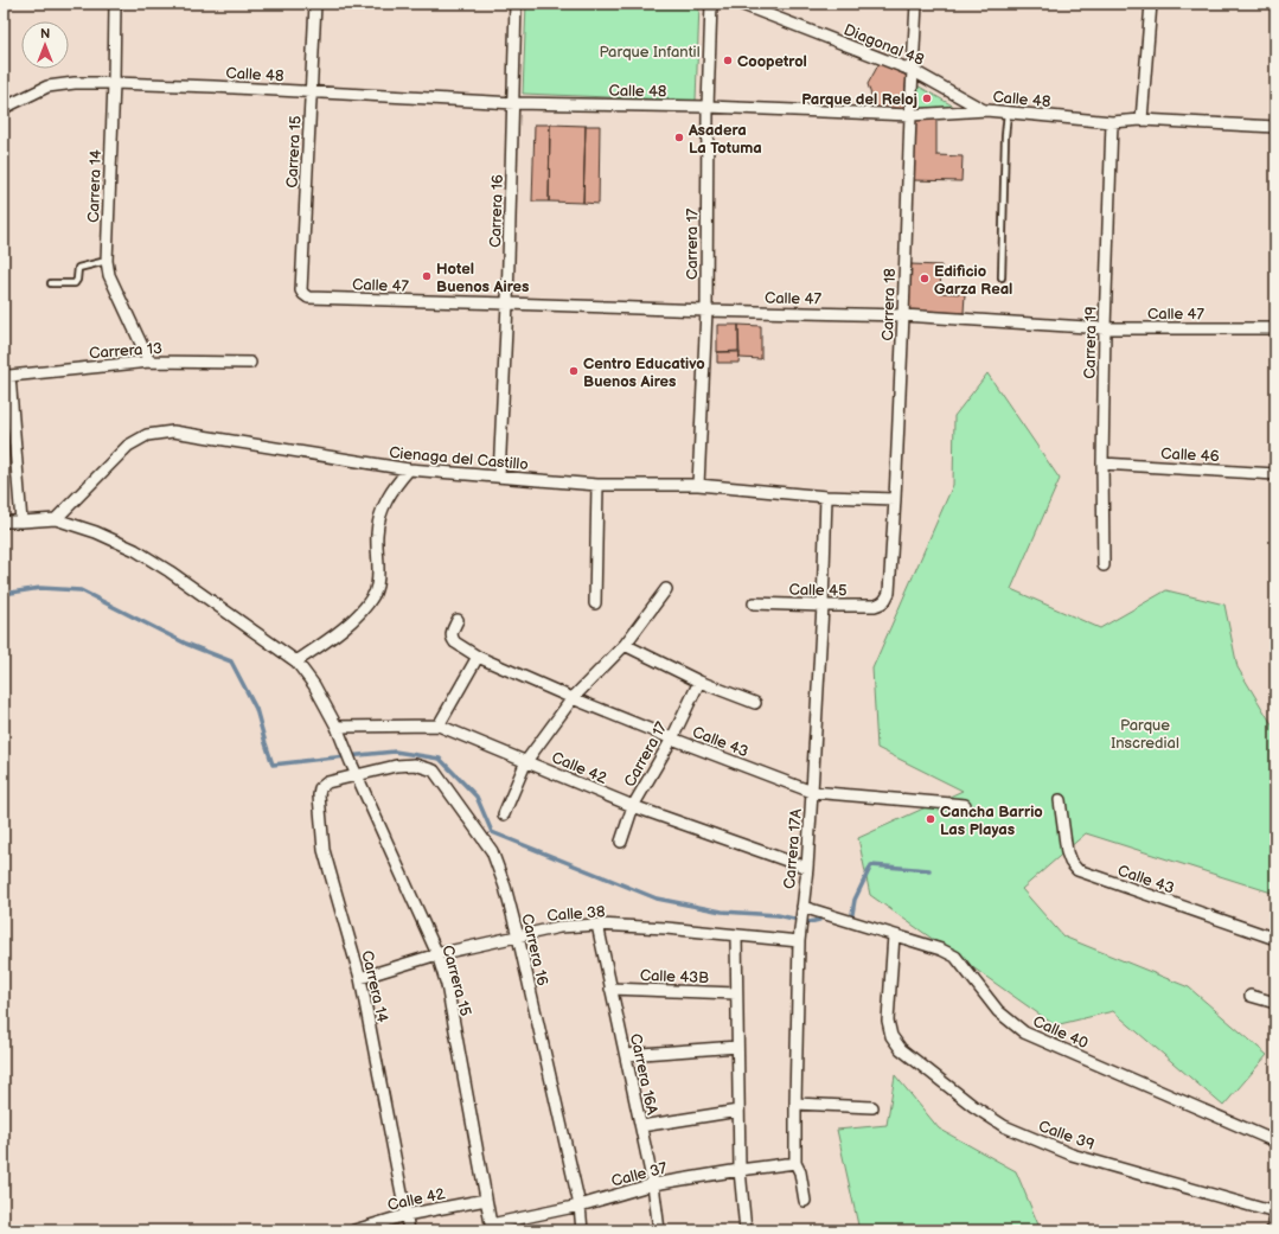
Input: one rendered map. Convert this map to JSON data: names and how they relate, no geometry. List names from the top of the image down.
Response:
{
  "streets": {
    "street": [
      "Diagonal 48",
      "Calle 48",
      "Carrera 15",
      "Carrera 14",
      "Carrera 16",
      "Carrera 17",
      "Calle 47",
      "Carrera 18",
      "Carrera 19",
      "Carrera 13",
      "Calle 46",
      "Cienaga del Castillo",
      "Calle 45",
      "Calle 43",
      "Calle 42",
      "Carrera 17A",
      "Calle 38",
      "Calle 43B",
      "Calle 40",
      "Carrera 16A",
      "Calle 39",
      "Calle 37"
    ]
  },
  "crossings": [
    ["Diagonal 48", "Calle 48"],
    ["Diagonal 48", "Carrera 18"],
    ["Calle 48", "Carrera 15"],
    ["Calle 48", "Carrera 14"],
    ["Calle 48", "Carrera 16"],
    ["Calle 48", "Carrera 17"],
    ["Calle 48", "Carrera 18"],
    ["Calle 48", "Carrera 19"],
    ["Carrera 15", "Carrera 14"],
    ["Carrera 15", "Carrera 16"],
    ["Carrera 15", "Calle 47"],
    ["Carrera 15", "Calle 42"],
    ["Carrera 15", "Calle 38"],
    ["Carrera 15", "Calle 37"],
    ["Carrera 14", "Carrera 16"],
    ["Carrera 14", "Carrera 13"],
    ["Carrera 14", "Calle 42"],
    ["Carrera 14", "Calle 38"],
    ["Carrera 16", "Calle 47"],
    ["Carrera 16", "Cienaga del Castillo"],
    ["Carrera 16", "Calle 38"],
    ["Carrera 16", "Calle 37"],
    ["Carrera 17", "Calle 47"],
    ["Carrera 17", "Cienaga del Castillo"],
    ["Carrera 17", "Calle 43"],
    ["Carrera 17", "Calle 42"],
    ["Calle 47", "Carrera 18"],
    ["Calle 47", "Carrera 19"],
    ["Carrera 18", "Cienaga del Castillo"],
    ["Carrera 18", "Calle 45"],
    ["Carrera 19", "Calle 46"],
    ["Cienaga del Castillo", "Carrera 17A"],
    ["Calle 45", "Carrera 17A"],
    ["Calle 43", "Carrera 17A"],
    ["Calle 42", "Carrera 17A"],
    ["Carrera 17A", "Calle 38"],
    ["Carrera 17A", "Calle 40"],
    ["Carrera 17A", "Calle 37"],
    ["Calle 38", "Carrera 16A"],
    ["Calle 43B", "Carrera 16A"],
    ["Calle 40", "Calle 39"],
    ["Carrera 16A", "Calle 37"]
  ],
  "parks": ["Parque Infantil", "Parque Inscredial"],
  "places": [
    "Coopetrol",
    "Parque del Reloj",
    "Asadera La Totuma",
    "Hotel Buenos Aires",
    "Edificio Garza Real",
    "Centro Educativo Buenos Aires",
    "Cancha Barrio Las Playas"
  ],
  "north": "top"
}
